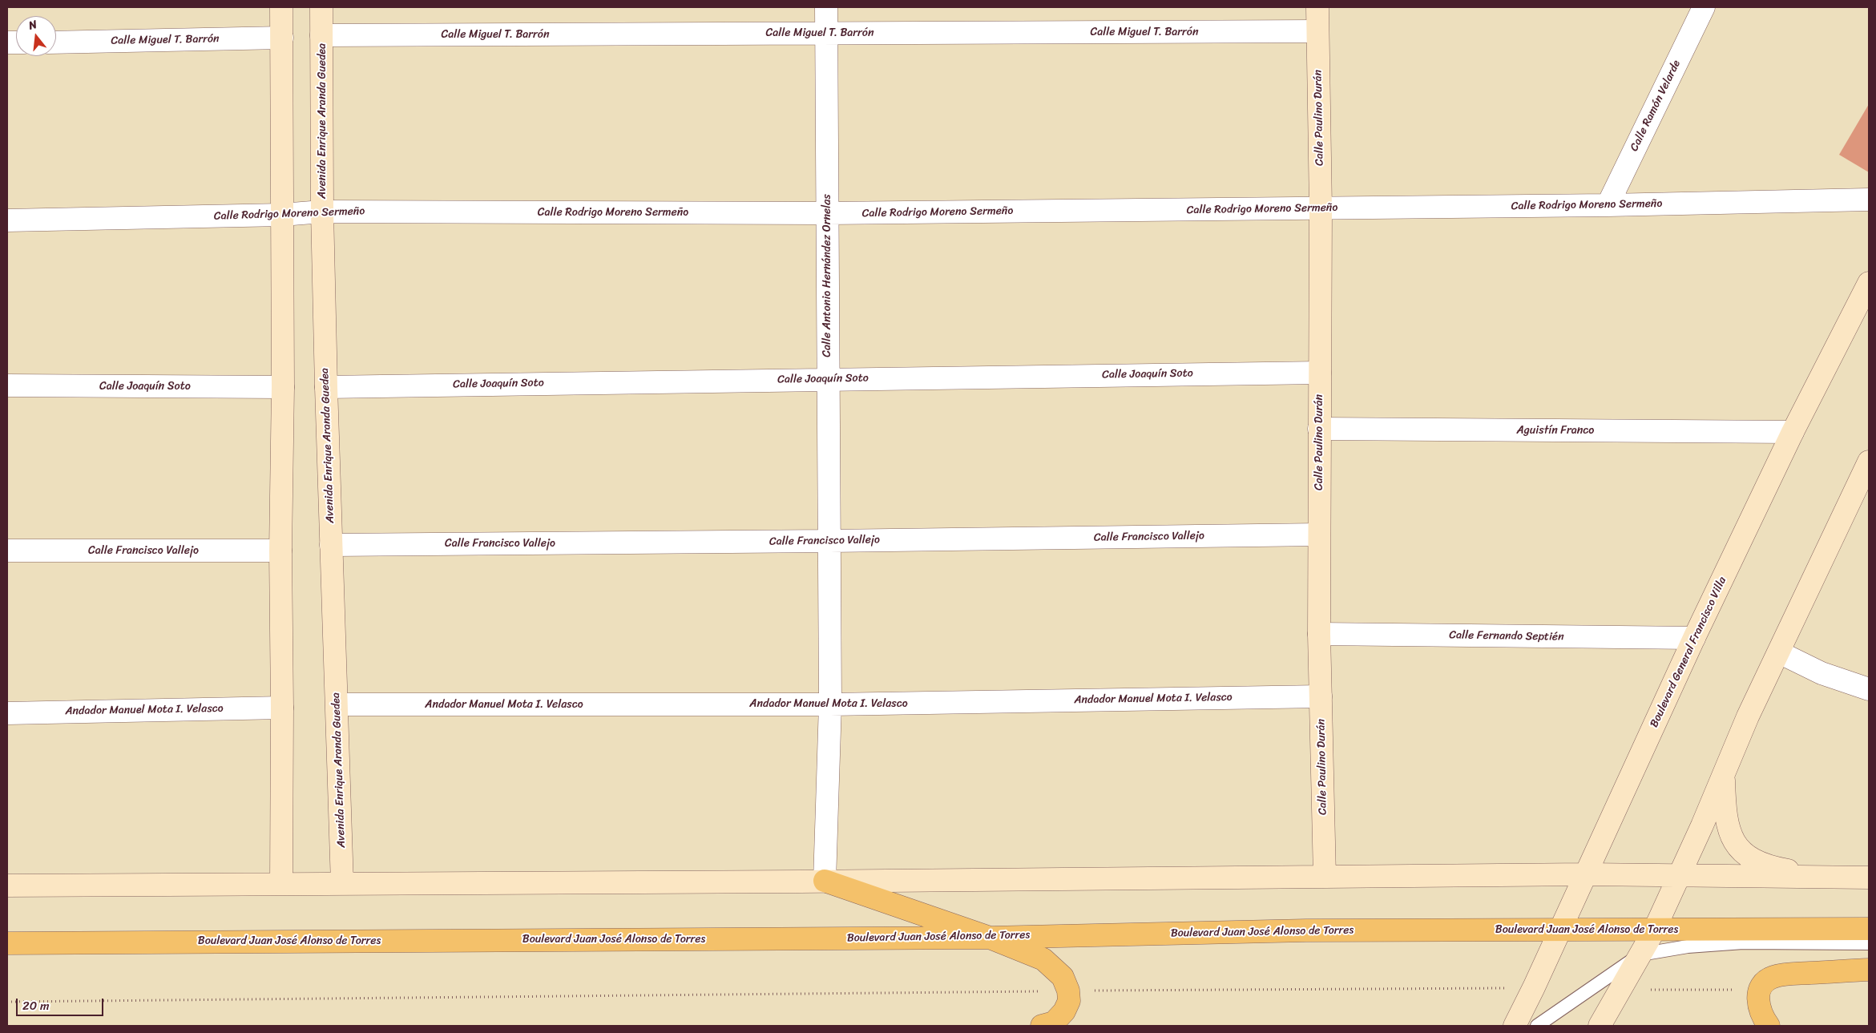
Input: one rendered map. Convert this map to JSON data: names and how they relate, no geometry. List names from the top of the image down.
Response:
{
  "streets": {
    "main road": ["Boulevard Juan José Alonso de Torres"],
    "street": [
      "Calle Miguel T. Barrón",
      "Calle Ramón Velarde",
      "Calle Paulino Durán",
      "Avenida Enrique Aranda Guedea",
      "Calle Rodrigo Moreno Sermeño",
      "Calle Antonio Hernández Ornelas",
      "Calle Joaquín Soto",
      "Aguistín Franco",
      "Calle Francisco Vallejo",
      "Calle Fernando Septién",
      "Boulevard General Francisco Villa",
      "Andador Manuel Mota I. Velasco"
    ]
  },
  "crossings": [
    ["Calle Miguel T. Barrón", "Calle Paulino Durán"],
    ["Calle Miguel T. Barrón", "Avenida Enrique Aranda Guedea"],
    ["Calle Miguel T. Barrón", "Calle Antonio Hernández Ornelas"],
    ["Calle Ramón Velarde", "Calle Rodrigo Moreno Sermeño"],
    ["Calle Paulino Durán", "Calle Rodrigo Moreno Sermeño"],
    ["Calle Paulino Durán", "Calle Joaquín Soto"],
    ["Calle Paulino Durán", "Aguistín Franco"],
    ["Calle Paulino Durán", "Calle Francisco Vallejo"],
    ["Calle Paulino Durán", "Calle Fernando Septién"],
    ["Calle Paulino Durán", "Andador Manuel Mota I. Velasco"],
    ["Avenida Enrique Aranda Guedea", "Calle Rodrigo Moreno Sermeño"],
    ["Avenida Enrique Aranda Guedea", "Calle Joaquín Soto"],
    ["Avenida Enrique Aranda Guedea", "Calle Francisco Vallejo"],
    ["Avenida Enrique Aranda Guedea", "Andador Manuel Mota I. Velasco"],
    ["Calle Rodrigo Moreno Sermeño", "Calle Antonio Hernández Ornelas"],
    ["Calle Antonio Hernández Ornelas", "Calle Joaquín Soto"],
    ["Calle Antonio Hernández Ornelas", "Calle Francisco Vallejo"],
    ["Calle Antonio Hernández Ornelas", "Andador Manuel Mota I. Velasco"],
    ["Aguistín Franco", "Boulevard General Francisco Villa"],
    ["Calle Fernando Septién", "Boulevard General Francisco Villa"],
    ["Boulevard General Francisco Villa", "Boulevard Juan José Alonso de Torres"]
  ],
  "scale_bar": "20 m",
  "north": "top"
}
